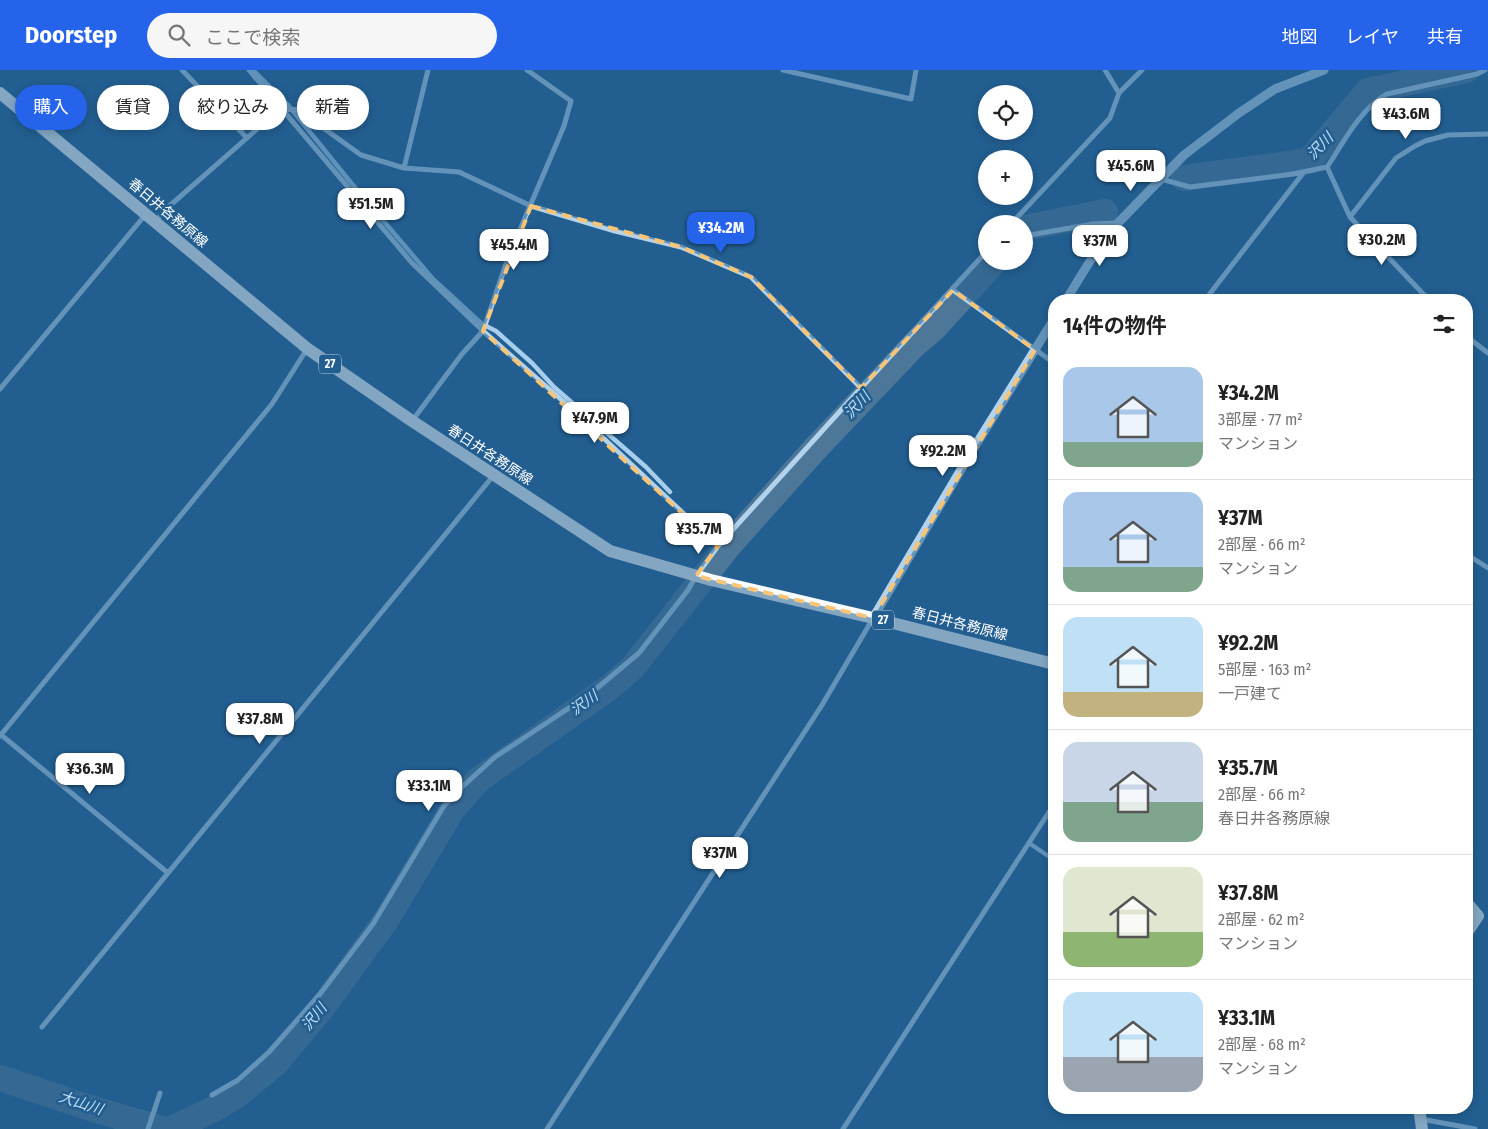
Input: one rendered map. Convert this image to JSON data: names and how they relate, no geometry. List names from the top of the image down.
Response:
{
  "streets": {
    "main road": ["春日井各務原線", "27"]
  },
  "water": ["沢川", "大山川"],
  "page": {
    "header": "Doorstep",
    "search": "ここで検索",
    "nav": ["地図", "レイヤ", "共有"],
    "map_buttons": ["+", "−"],
    "chip": [
      "購入",
      "賃貸",
      "絞り込み",
      "新着"
    ],
    "price": [
      "¥43.6M",
      "¥45.6M",
      "¥51.5M",
      "¥34.2M",
      "¥30.2M",
      "¥37M",
      "¥45.4M",
      "¥47.9M",
      "¥92.2M",
      "¥35.7M",
      "¥37.8M",
      "¥36.3M",
      "¥33.1M",
      "¥37M"
    ],
    "heading": "14件の物件",
    "list": [
      {
        "name": "¥34.2M",
        "note": "3部屋 · 77 m² · マンション"
      },
      {
        "name": "¥37M",
        "note": "2部屋 · 66 m² · マンション"
      },
      {
        "name": "¥92.2M",
        "note": "5部屋 · 163 m² · 一戸建て"
      },
      {
        "name": "¥35.7M",
        "note": "2部屋 · 66 m² · 春日井各務原線"
      },
      {
        "name": "¥37.8M",
        "note": "2部屋 · 62 m² · マンション"
      },
      {
        "name": "¥33.1M",
        "note": "2部屋 · 68 m² · マンション"
      }
    ]
  }
}
